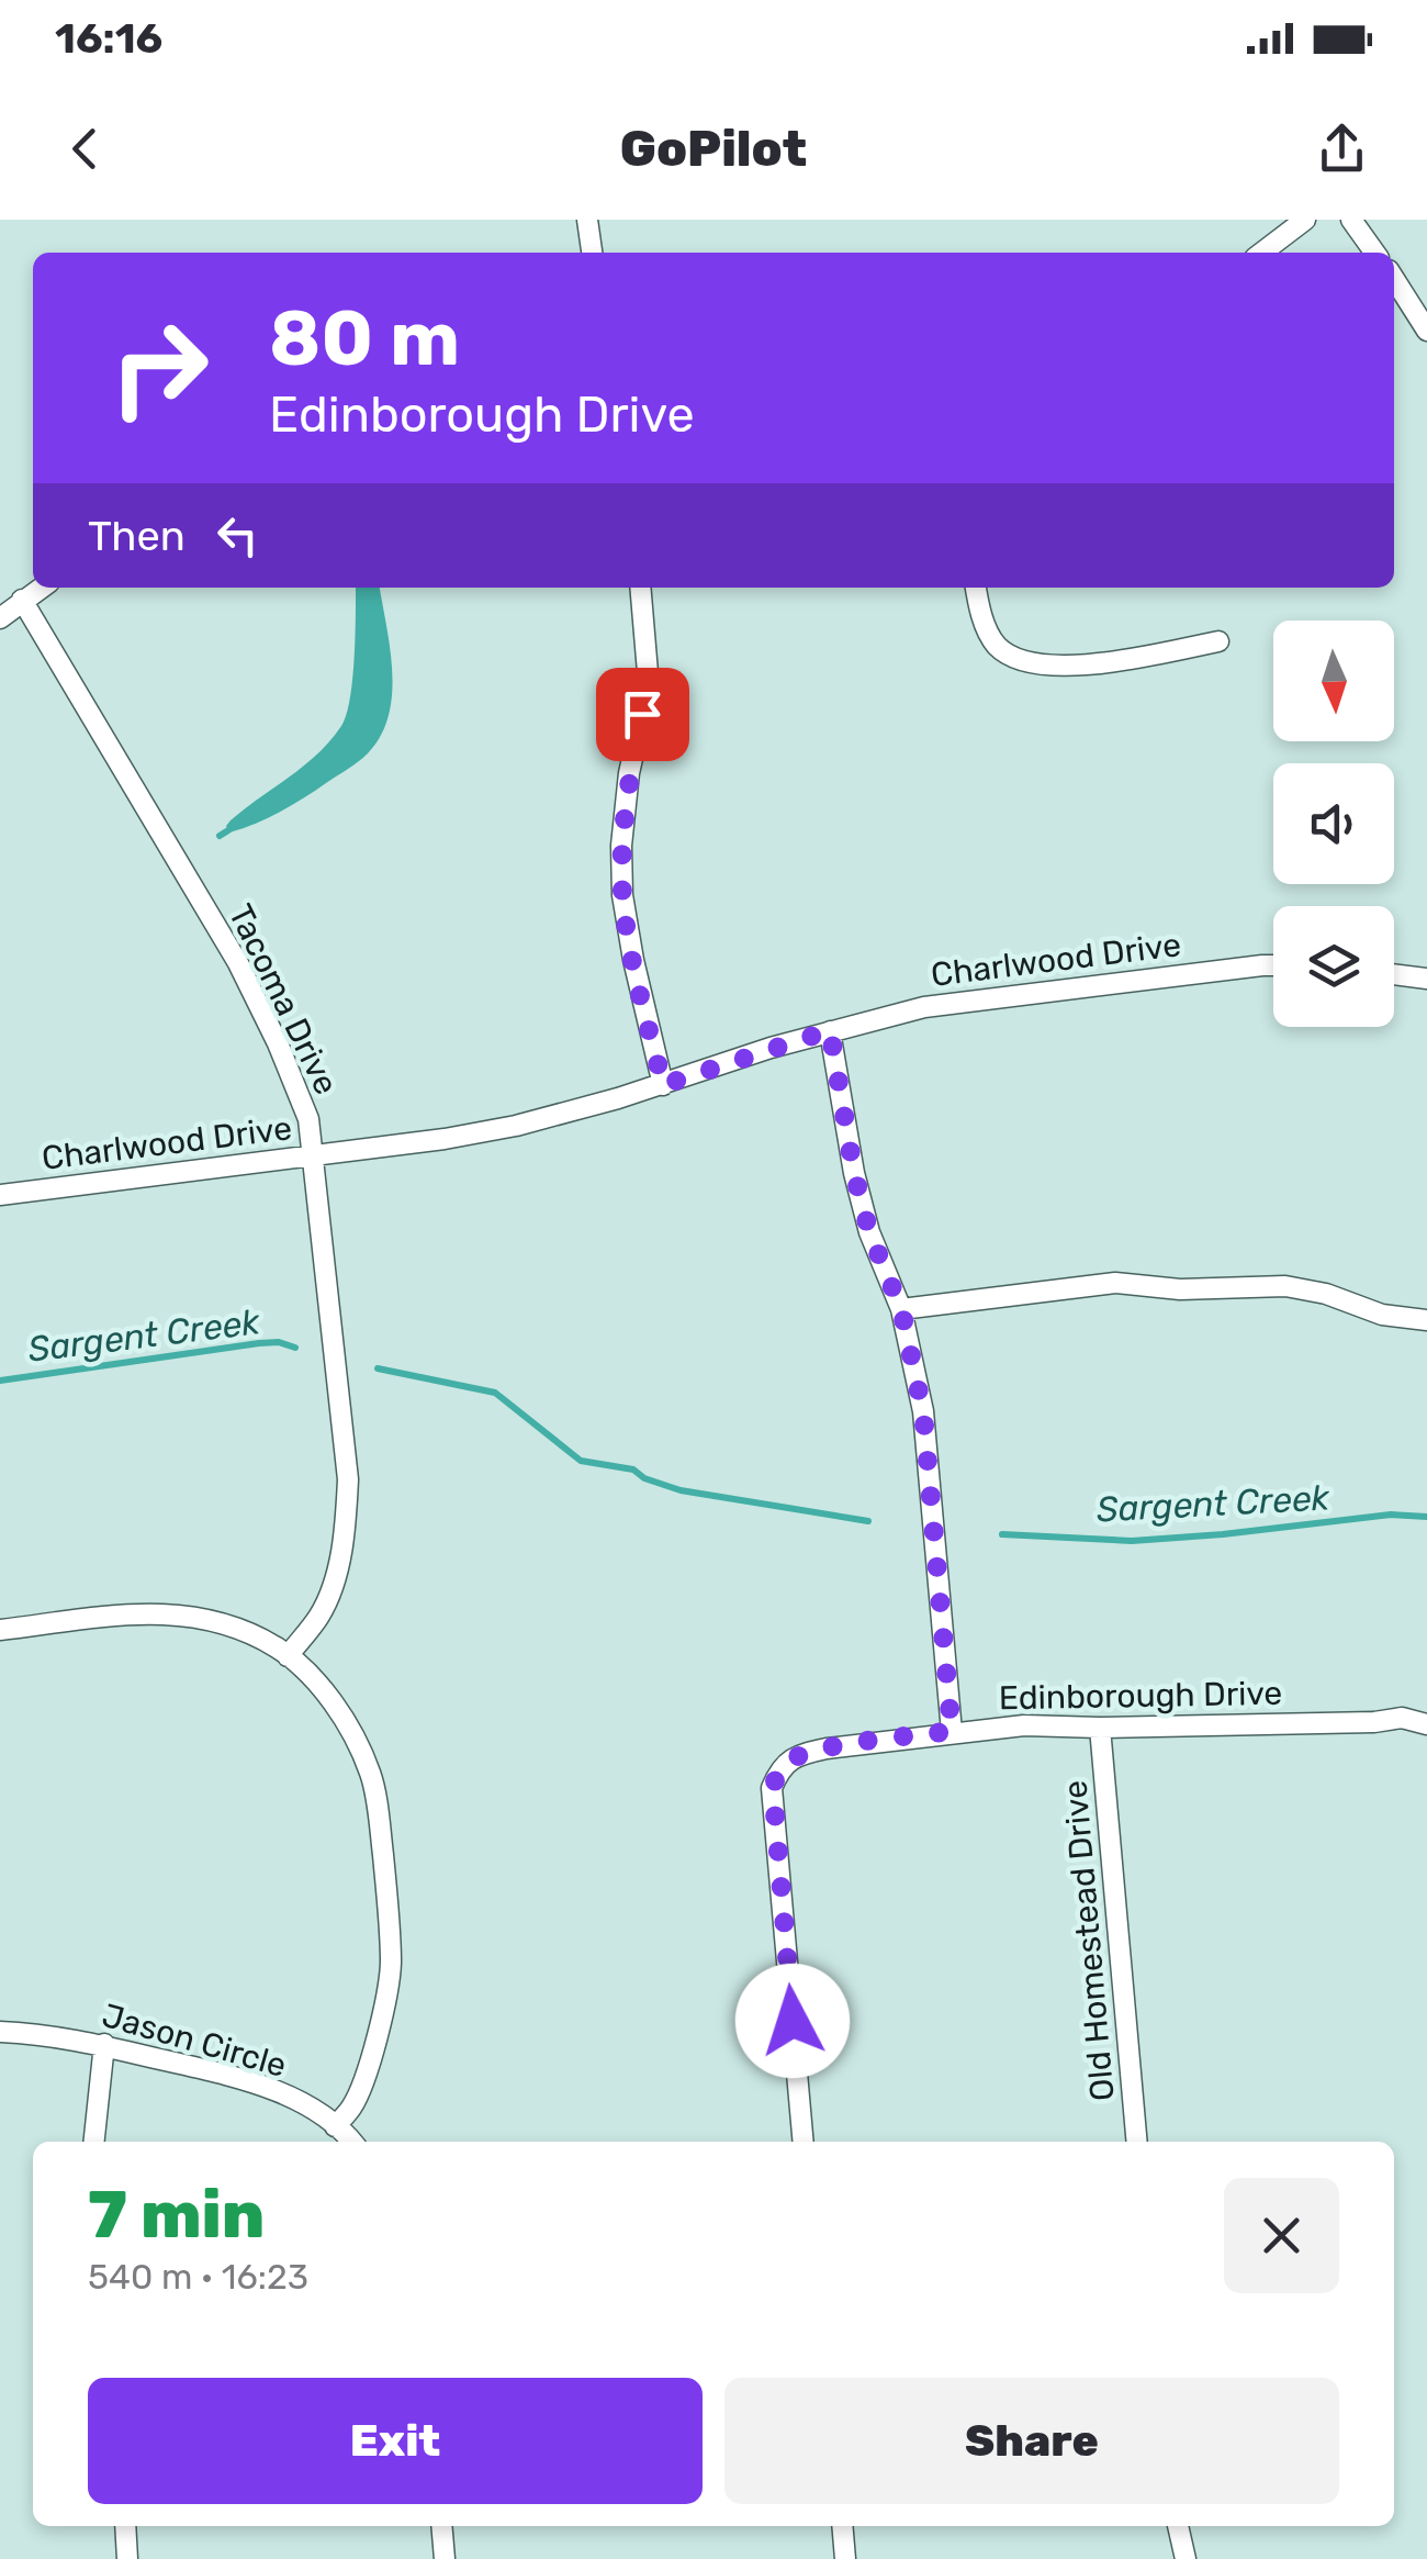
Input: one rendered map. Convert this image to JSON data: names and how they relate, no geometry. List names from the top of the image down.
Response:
{
  "streets": {
    "street": [
      "Charlwood Drive",
      "Tacoma Drive",
      "Edinborough Drive",
      "Old Homestead Drive",
      "Jason Circle"
    ]
  },
  "crossings": [
    ["Charlwood Drive", "Tacoma Drive"],
    ["Edinborough Drive", "Old Homestead Drive"]
  ],
  "water": ["Sargent Creek"],
  "north": "bottom",
  "page": {
    "status": "16:16",
    "header": "GoPilot",
    "turn": ["80 m", "Edinborough Drive"],
    "then": "Then",
    "heading": ["7 min", "540 m · 16:23"],
    "buttons": ["Exit", "Share"]
  }
}
